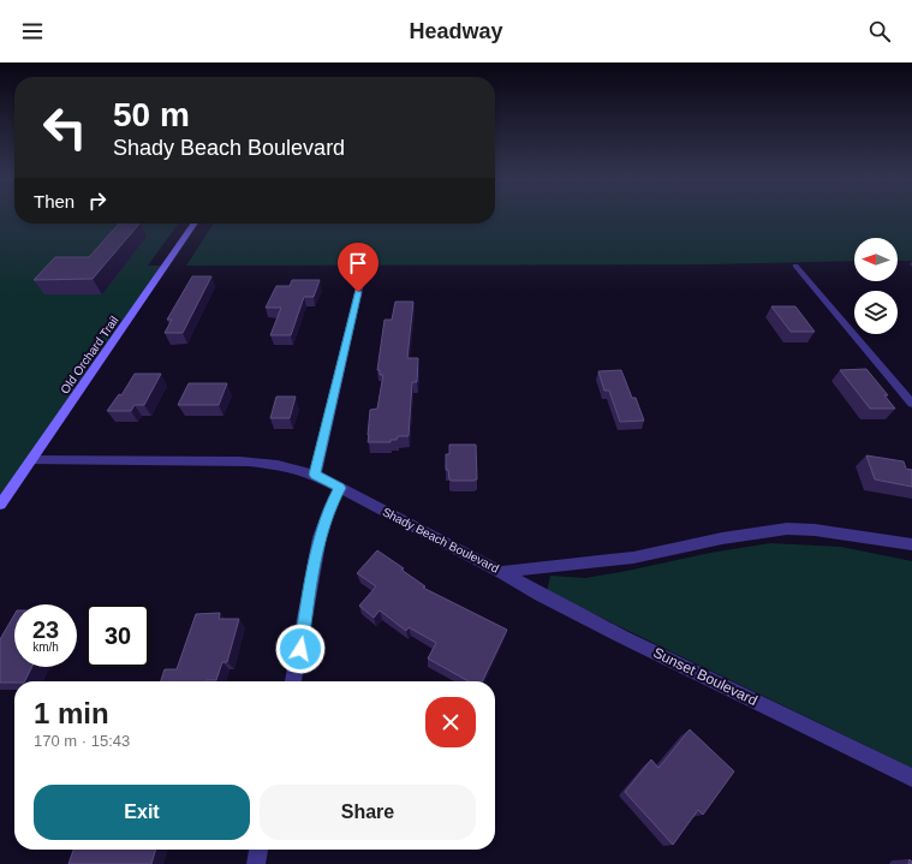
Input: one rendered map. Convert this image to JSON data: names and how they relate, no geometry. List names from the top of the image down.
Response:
{
  "streets": {
    "street": ["Old Orchard Trail", "Shady Beach Boulevard", "Sunset Boulevard"]
  },
  "crossings": [
    ["Old Orchard Trail", "Shady Beach Boulevard"],
    ["Shady Beach Boulevard", "Sunset Boulevard"]
  ],
  "north": "left",
  "page": {
    "header": "Headway",
    "turn": ["50 m", "Shady Beach Boulevard"],
    "then": "Then",
    "speed": "23 km/h",
    "limit": "30",
    "heading": ["1 min", "170 m · 15:43"],
    "buttons": ["Exit", "Share"]
  }
}
